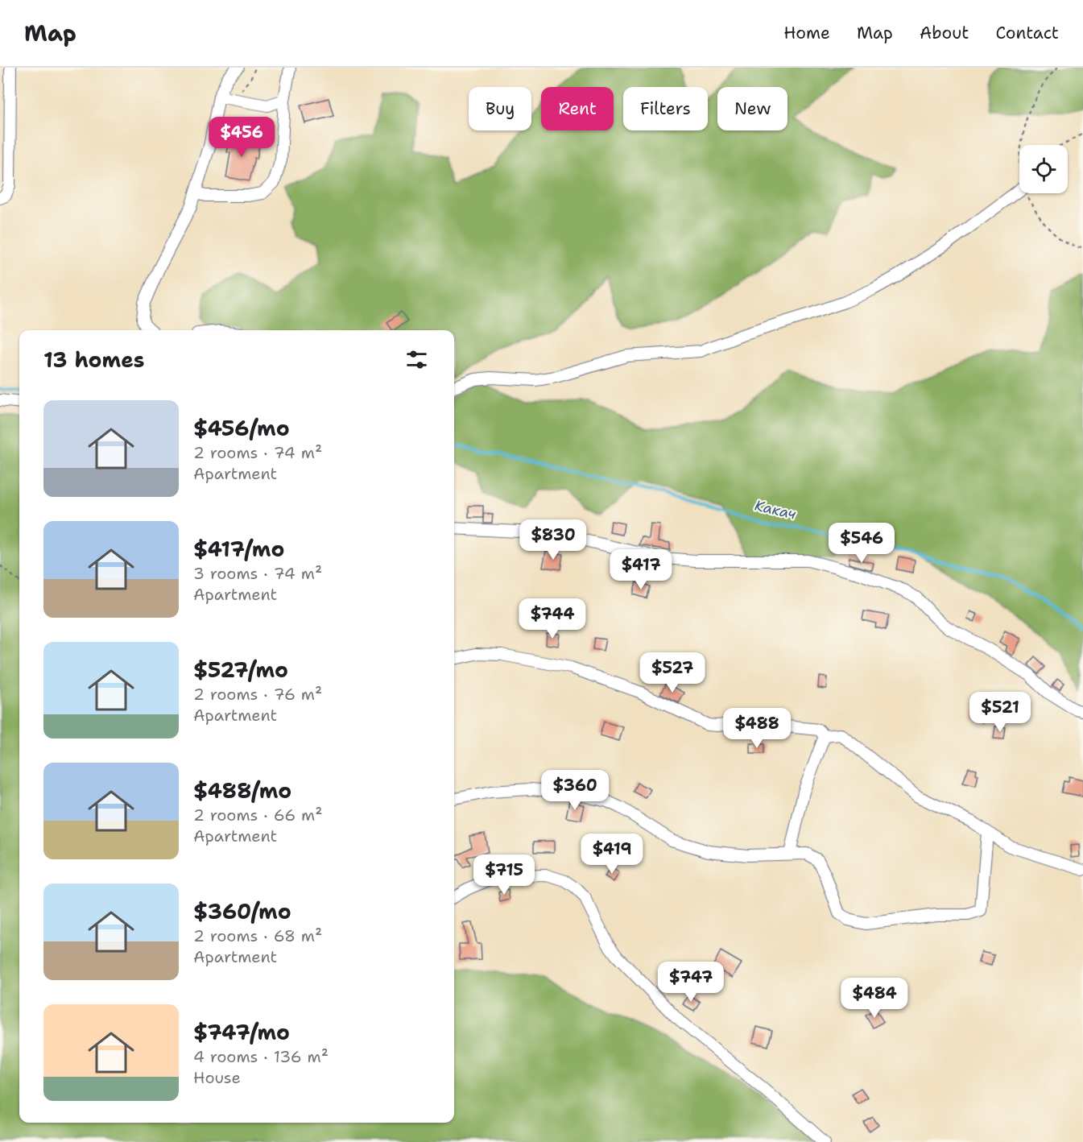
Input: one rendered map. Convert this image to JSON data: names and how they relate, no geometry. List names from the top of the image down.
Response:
{
  "water": ["Какач"],
  "page": {
    "header": "Map",
    "nav": [
      "Home",
      "Map",
      "About",
      "Contact"
    ],
    "chip": [
      "Buy",
      "Rent",
      "Filters",
      "New"
    ],
    "price": [
      "$456",
      "$830",
      "$546",
      "$417",
      "$744",
      "$527",
      "$521",
      "$488",
      "$360",
      "$419",
      "$715",
      "$747",
      "$484"
    ],
    "heading": "13 homes",
    "list": [
      {
        "name": "$456/mo",
        "note": "2 rooms · 74 m² · Apartment"
      },
      {
        "name": "$417/mo",
        "note": "3 rooms · 74 m² · Apartment"
      },
      {
        "name": "$527/mo",
        "note": "2 rooms · 76 m² · Apartment"
      },
      {
        "name": "$488/mo",
        "note": "2 rooms · 66 m² · Apartment"
      },
      {
        "name": "$360/mo",
        "note": "2 rooms · 68 m² · Apartment"
      },
      {
        "name": "$747/mo",
        "note": "4 rooms · 136 m² · House"
      }
    ]
  }
}
